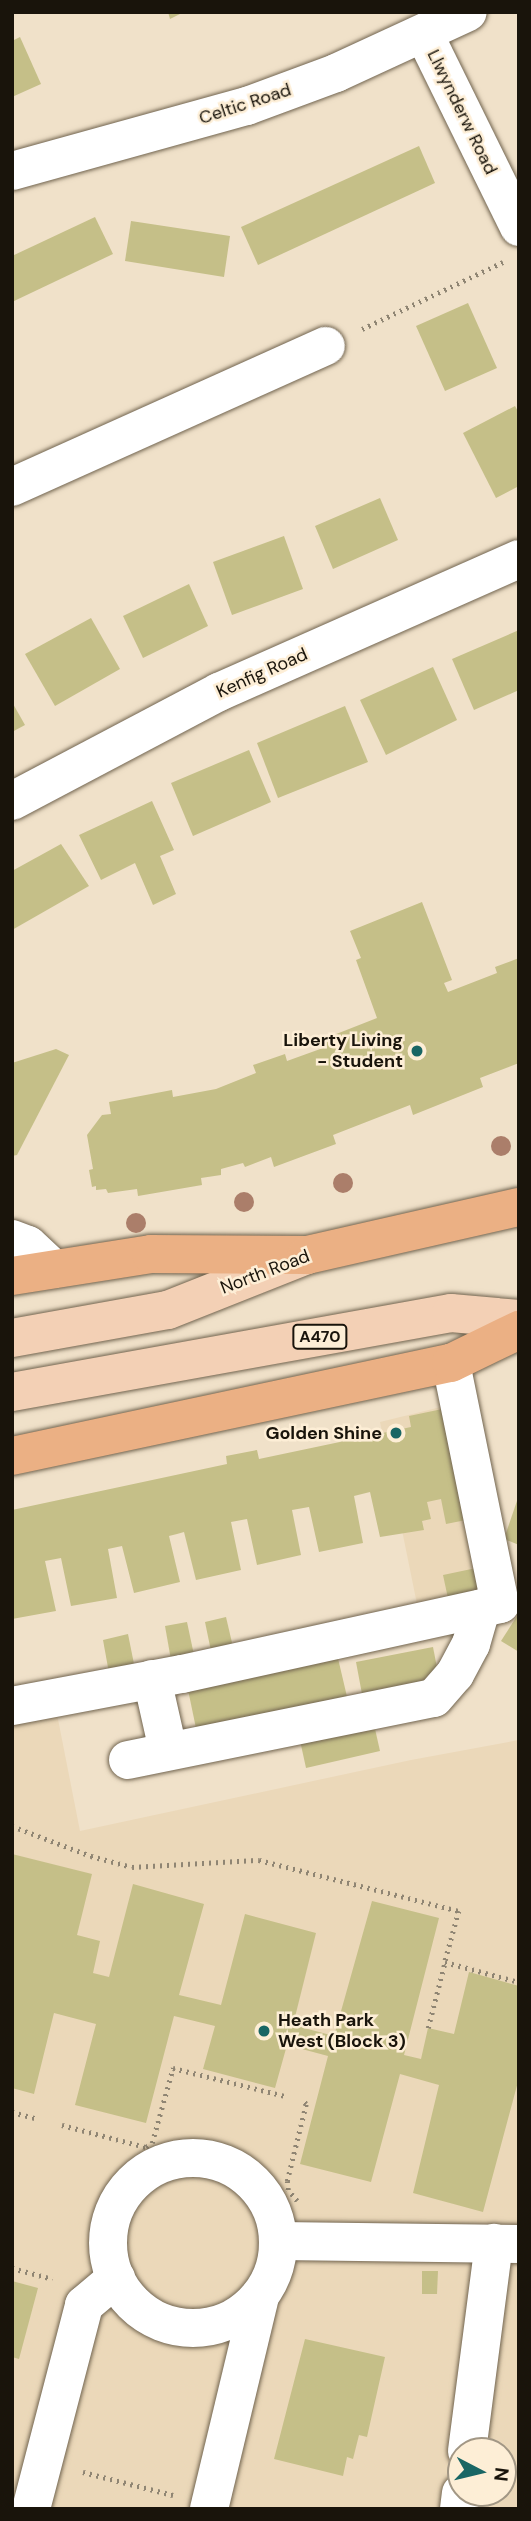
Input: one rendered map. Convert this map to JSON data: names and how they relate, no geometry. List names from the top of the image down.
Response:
{
  "streets": {
    "highway": ["North Road"],
    "main road": ["A470"],
    "street": ["Celtic Road", "Llwynderw Road", "Kenfig Road"]
  },
  "crossings": [
    ["Celtic Road", "Llwynderw Road"]
  ],
  "places": ["Liberty Living - Student", "Golden Shine", "Heath Park West (Block 3)"],
  "north": "right"
}
